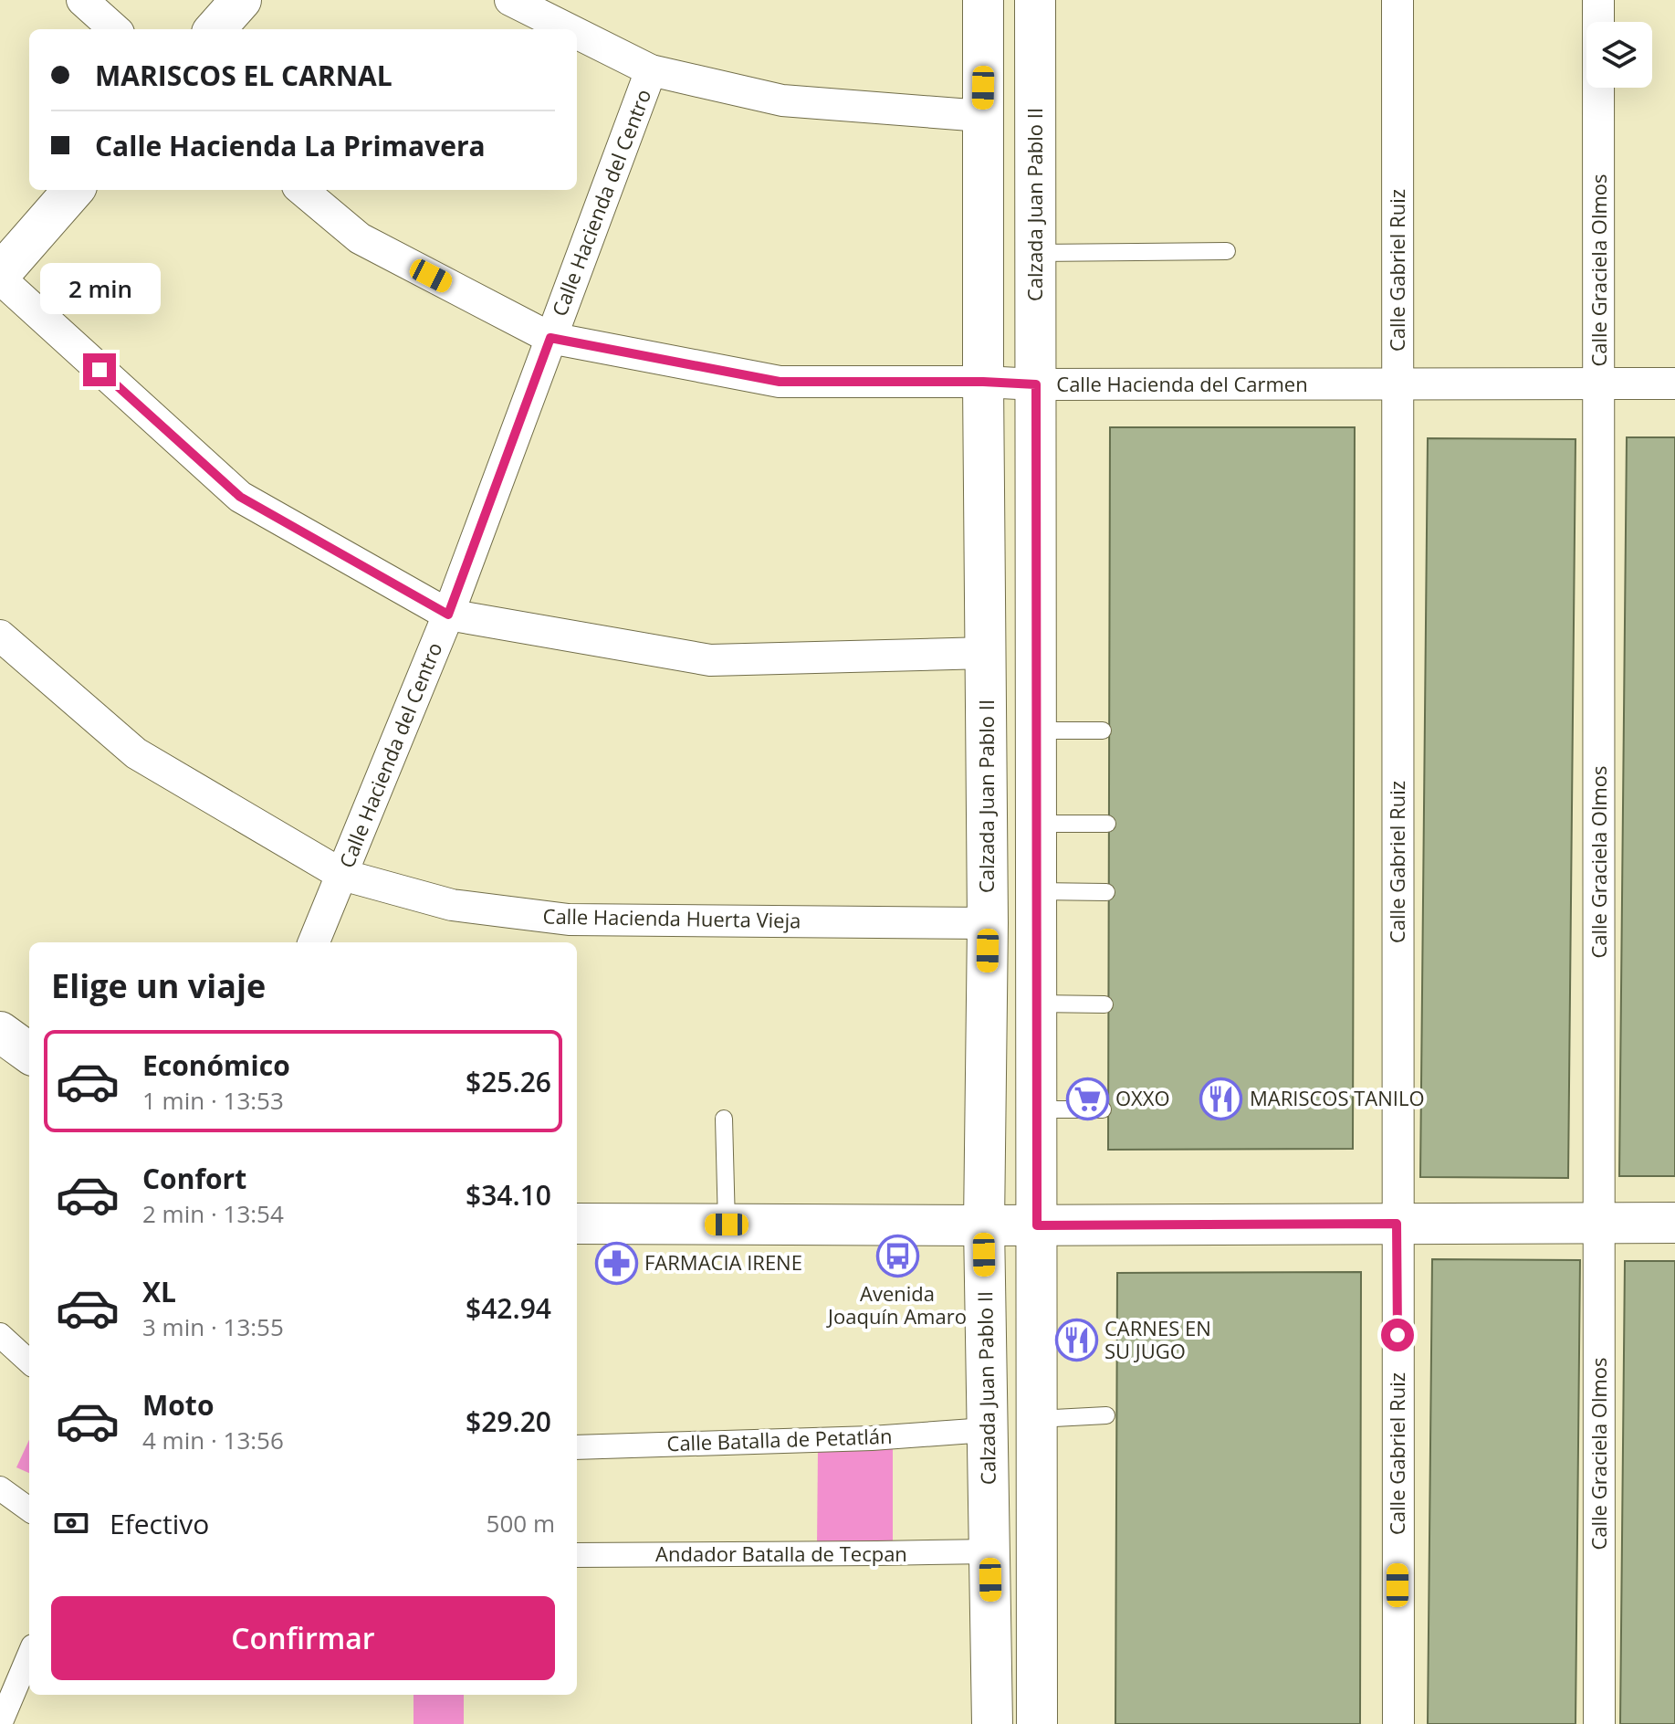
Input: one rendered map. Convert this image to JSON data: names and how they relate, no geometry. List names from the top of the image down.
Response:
{
  "streets": {
    "main road": ["Calzada Juan Pablo II"],
    "street": [
      "Calle Hacienda del Centro",
      "Calle Gabriel Ruiz",
      "Calle Graciela Olmos",
      "Calle Hacienda del Carmen",
      "Calle Hacienda Huerta Vieja",
      "Calle Batalla de Petatlán",
      "Andador Batalla de Tecpan"
    ]
  },
  "crossings": [
    ["Calle Hacienda del Centro", "Calle Hacienda del Carmen"],
    ["Calle Hacienda del Centro", "Calle Hacienda Huerta Vieja"],
    ["Calzada Juan Pablo II", "Calle Hacienda del Carmen"],
    ["Calzada Juan Pablo II", "Calle Hacienda Huerta Vieja"],
    ["Calzada Juan Pablo II", "Calle Batalla de Petatlán"],
    ["Calzada Juan Pablo II", "Andador Batalla de Tecpan"],
    ["Calle Gabriel Ruiz", "Calle Hacienda del Carmen"],
    ["Calle Graciela Olmos", "Calle Hacienda del Carmen"]
  ],
  "places": {
    "supermarket": ["OXXO"],
    "restaurant": ["MARISCOS TANILO", "CARNES EN SU JUGO"],
    "bus stop": ["Avenida Joaquín Amaro"],
    "pharmacy": ["FARMACIA IRENE"]
  },
  "page": {
    "banner": ["MARISCOS EL CARNAL", "Calle Hacienda La Primavera"],
    "bubble": "2 min",
    "heading": "Elige un viaje",
    "list": [
      {
        "name": "Económico",
        "note": "1 min · 13:53",
        "value": "$25.26"
      },
      {
        "name": "Confort",
        "note": "2 min · 13:54",
        "value": "$34.10"
      },
      {
        "name": "XL",
        "note": "3 min · 13:55",
        "value": "$42.94"
      },
      {
        "name": "Moto",
        "note": "4 min · 13:56",
        "value": "$29.20"
      }
    ],
    "pay": ["Efectivo", "500 m"],
    "buttons": "Confirmar"
  }
}
